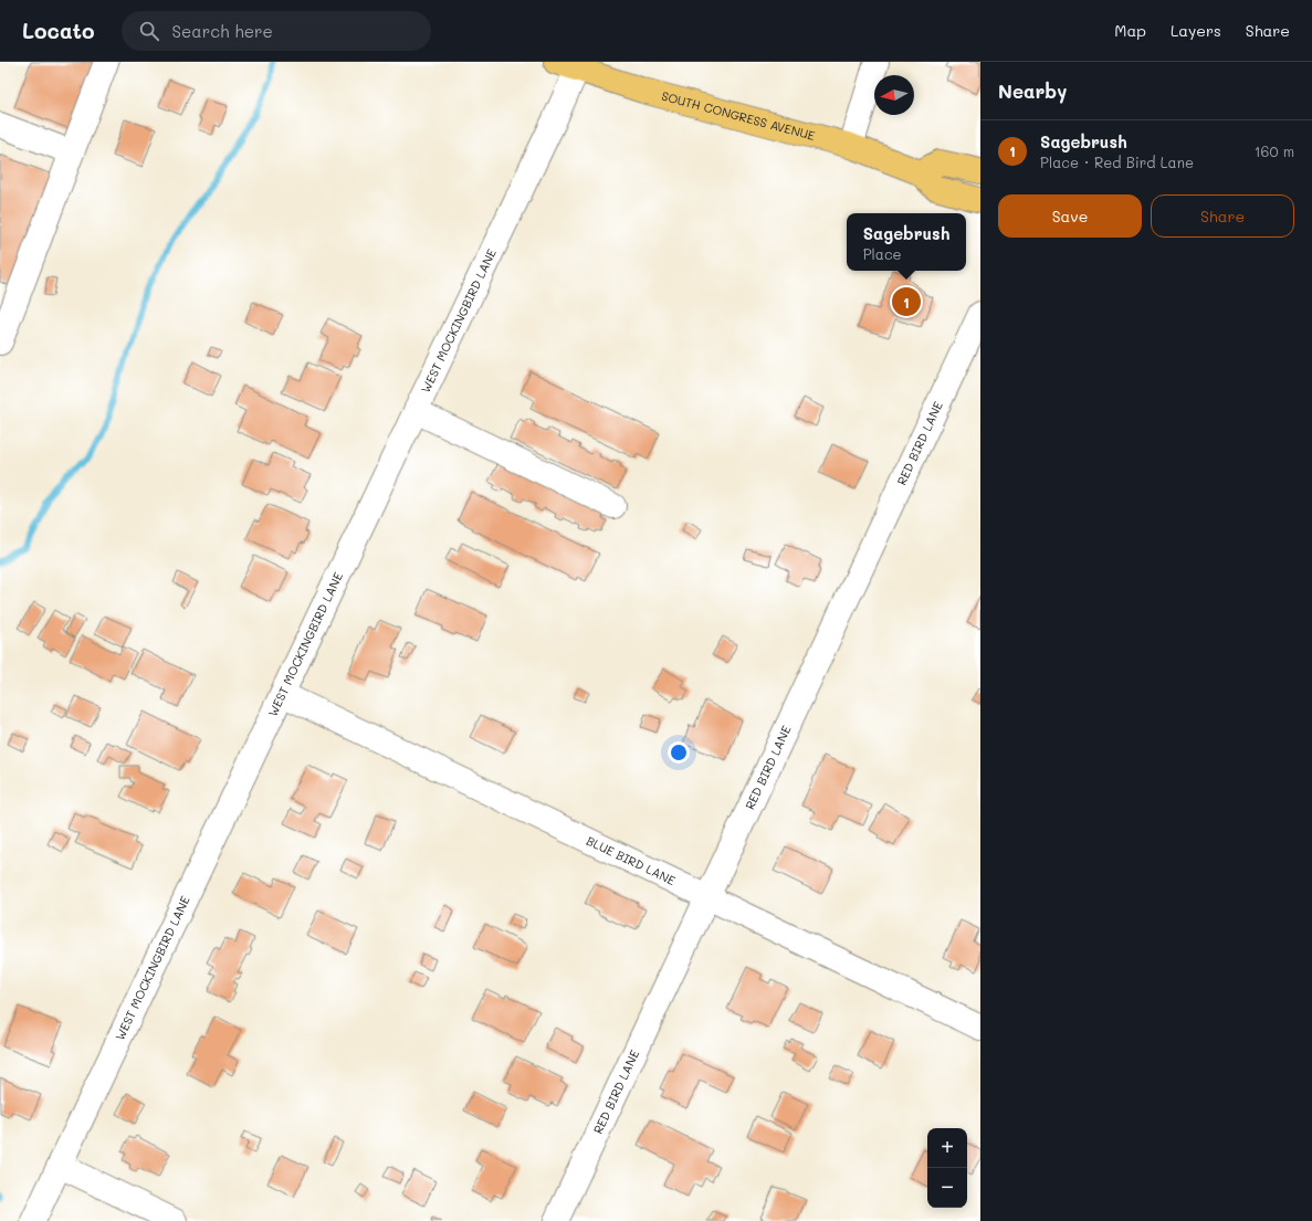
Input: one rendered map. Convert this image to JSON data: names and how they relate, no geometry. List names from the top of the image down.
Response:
{
  "streets": {
    "main road": ["SOUTH CONGRESS AVENUE"],
    "street": ["WEST MOCKINGBIRD LANE", "RED BIRD LANE", "BLUE BIRD LANE"]
  },
  "crossings": [
    ["SOUTH CONGRESS AVENUE", "WEST MOCKINGBIRD LANE"],
    ["WEST MOCKINGBIRD LANE", "BLUE BIRD LANE"],
    ["RED BIRD LANE", "BLUE BIRD LANE"]
  ],
  "north": "left",
  "page": {
    "header": "Locato",
    "search": "Search here",
    "nav": ["Map", "Layers", "Share"],
    "heading": "Nearby",
    "list": [
      {
        "mark": "1",
        "name": "Sagebrush",
        "note": "Place · Red Bird Lane",
        "value": "160 m"
      }
    ],
    "buttons": ["Save", "Share"],
    "popup": ["Sagebrush", "Place"],
    "pins": "1",
    "map_buttons": ["+", "−"]
  }
}
